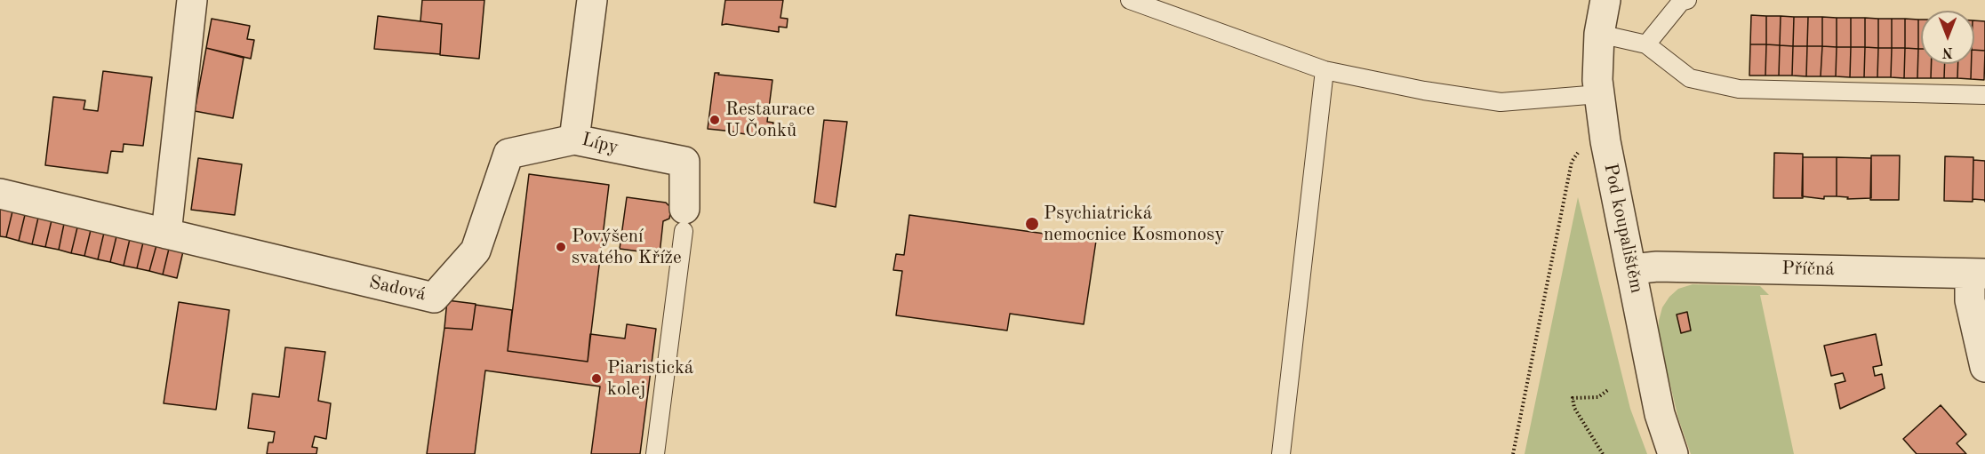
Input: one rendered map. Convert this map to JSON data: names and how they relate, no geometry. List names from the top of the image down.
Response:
{
  "streets": {
    "street": [
      "Lípy",
      "Pod koupalištěm",
      "Příčná",
      "Sadová"
    ]
  },
  "crossings": [
    ["Lípy", "Sadová"],
    ["Pod koupalištěm", "Příčná"]
  ],
  "places": [
    "Restaurace U Čonků",
    "Psychiatrická nemocnice Kosmonosy",
    "Povýšení svatého Kříže",
    "Piaristická kolej"
  ],
  "north": "bottom"
}
